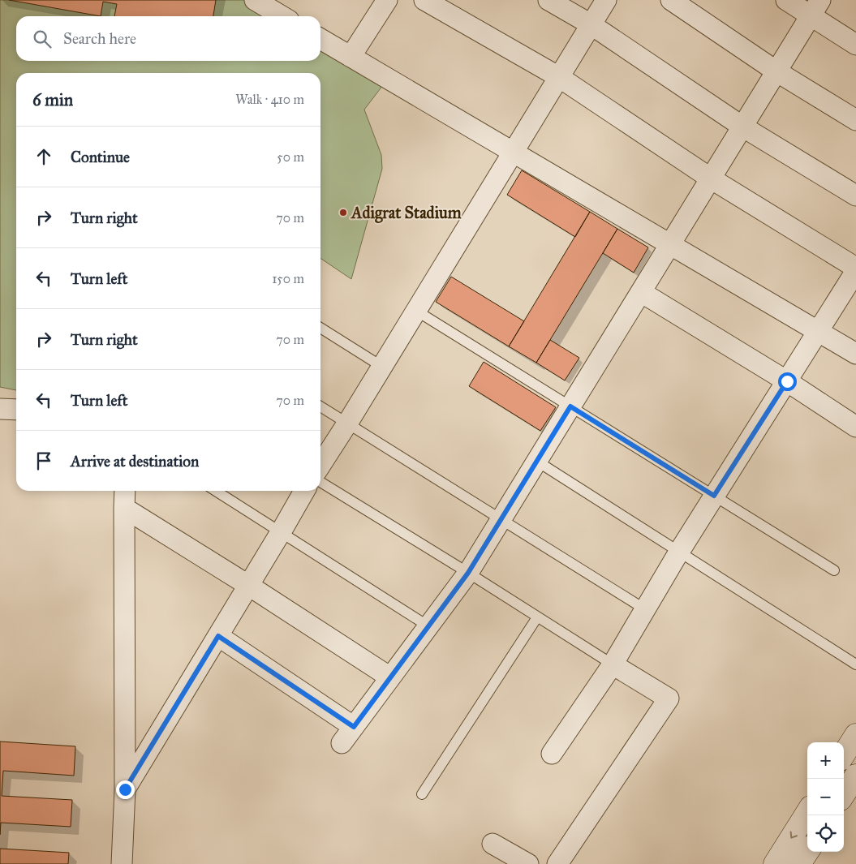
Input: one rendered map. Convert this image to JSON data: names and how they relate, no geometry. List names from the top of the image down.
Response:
{
  "places": ["Adigrat Stadium"],
  "page": {
    "search": "Search here",
    "heading": ["6 min", "Walk · 410 m"],
    "list": [
      ["Continue", "50 m"],
      ["Turn right", "70 m"],
      ["Turn left", "150 m"],
      ["Turn right", "70 m"],
      ["Turn left", "70 m"],
      "Arrive at destination"
    ],
    "map_buttons": ["+", "−"]
  }
}
